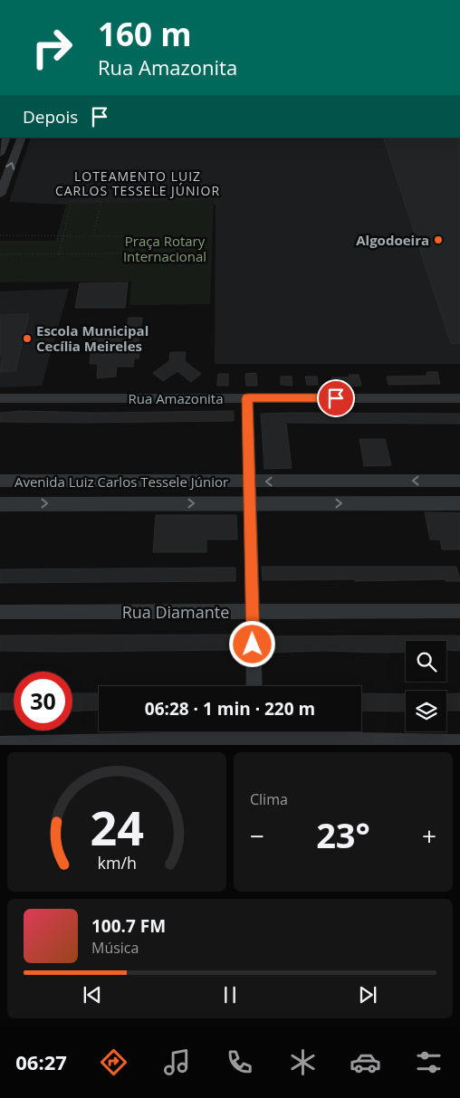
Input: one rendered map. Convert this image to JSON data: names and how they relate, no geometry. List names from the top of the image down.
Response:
{
  "streets": {
    "street": ["Rua Amazonita", "Avenida Luiz Carlos Tessele Júnior", "Rua Diamante"]
  },
  "districts": ["LOTEAMENTO LUIZ CARLOS TESSELE JÚNIOR"],
  "parks": ["Praça Rotary Internacional"],
  "places": ["Algodoeira", "Escola Municipal Cecília Meireles"],
  "page": {
    "turn": ["160 m", "Rua Amazonita"],
    "then": "Depois",
    "limit": "30",
    "trip": "06:28 · 1 min · 220 m",
    "tile": "Clima",
    "heat": ["−", "23°", "+"],
    "song": ["100.7 FM", "Música"],
    "tabs": "06:27",
    "gauge": ["24", "km/h"]
  }
}
